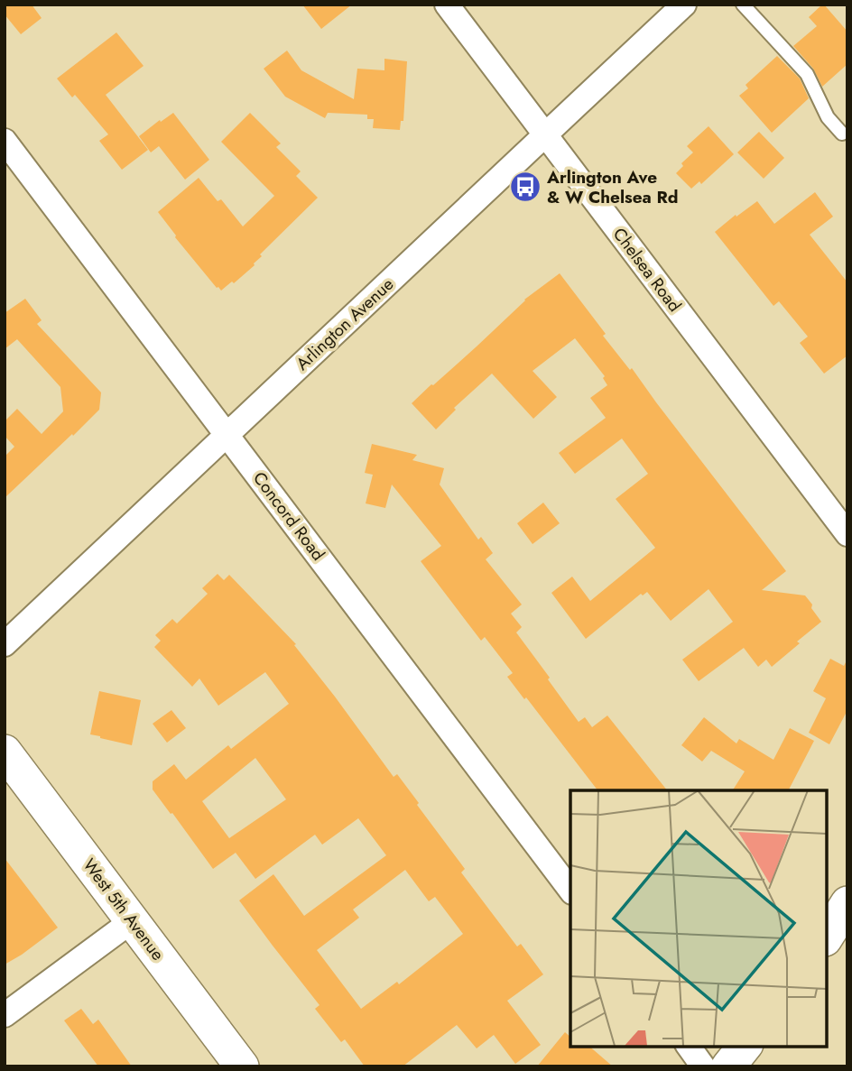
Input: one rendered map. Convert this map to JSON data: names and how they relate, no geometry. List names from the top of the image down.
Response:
{
  "streets": {
    "main road": ["West 5th Avenue"],
    "street": ["Chelsea Road", "Arlington Avenue", "Concord Road"]
  },
  "crossings": [
    ["Chelsea Road", "Arlington Avenue"],
    ["Arlington Avenue", "Concord Road"]
  ],
  "places": {
    "bus stop": ["Arlington Ave & W Chelsea Rd"]
  }
}
